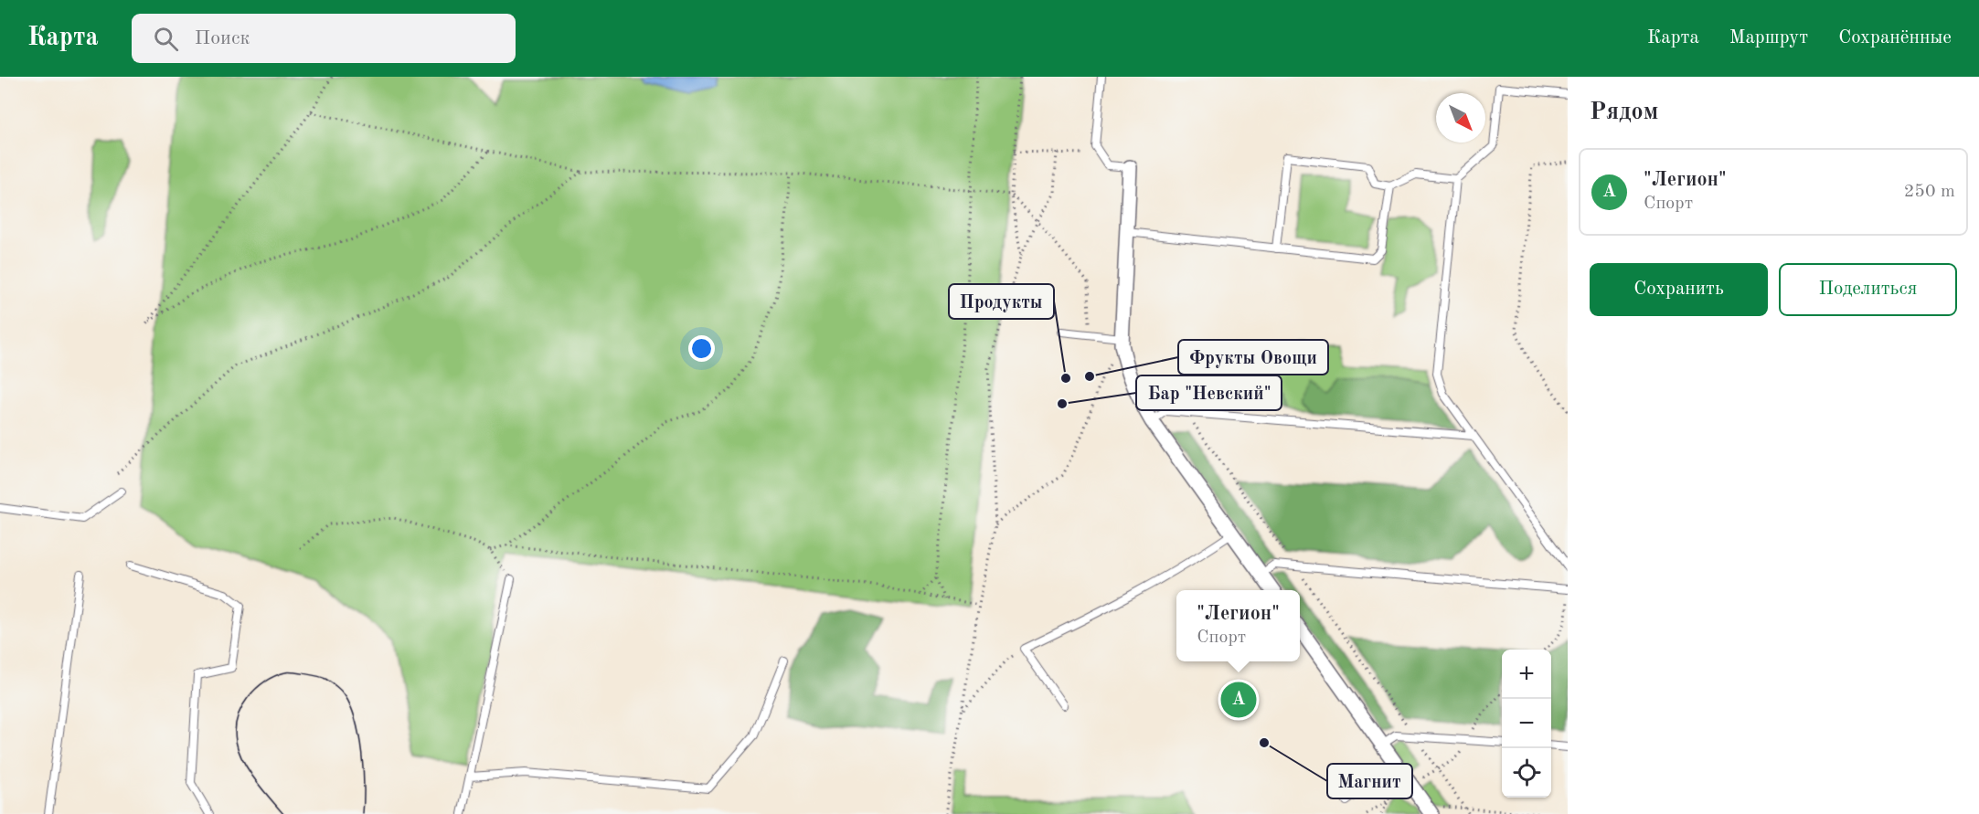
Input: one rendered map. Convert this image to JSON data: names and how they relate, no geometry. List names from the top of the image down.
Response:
{
  "places": [
    "Фрукты Овощи",
    "Продукты",
    "Бар \"Невский\"",
    "Магнит"
  ],
  "north": "bottom right",
  "page": {
    "header": "Карта",
    "search": "Поиск",
    "nav": ["Карта", "Маршрут", "Сохранённые"],
    "heading": "Рядом",
    "list": [
      {
        "mark": "A",
        "name": "\"Легион\"",
        "note": "Спорт",
        "value": "250 m"
      }
    ],
    "buttons": ["Сохранить", "Поделиться"],
    "popup": ["\"Легион\"", "Спорт"],
    "map_buttons": ["+", "−"],
    "pins": "A"
  }
}
